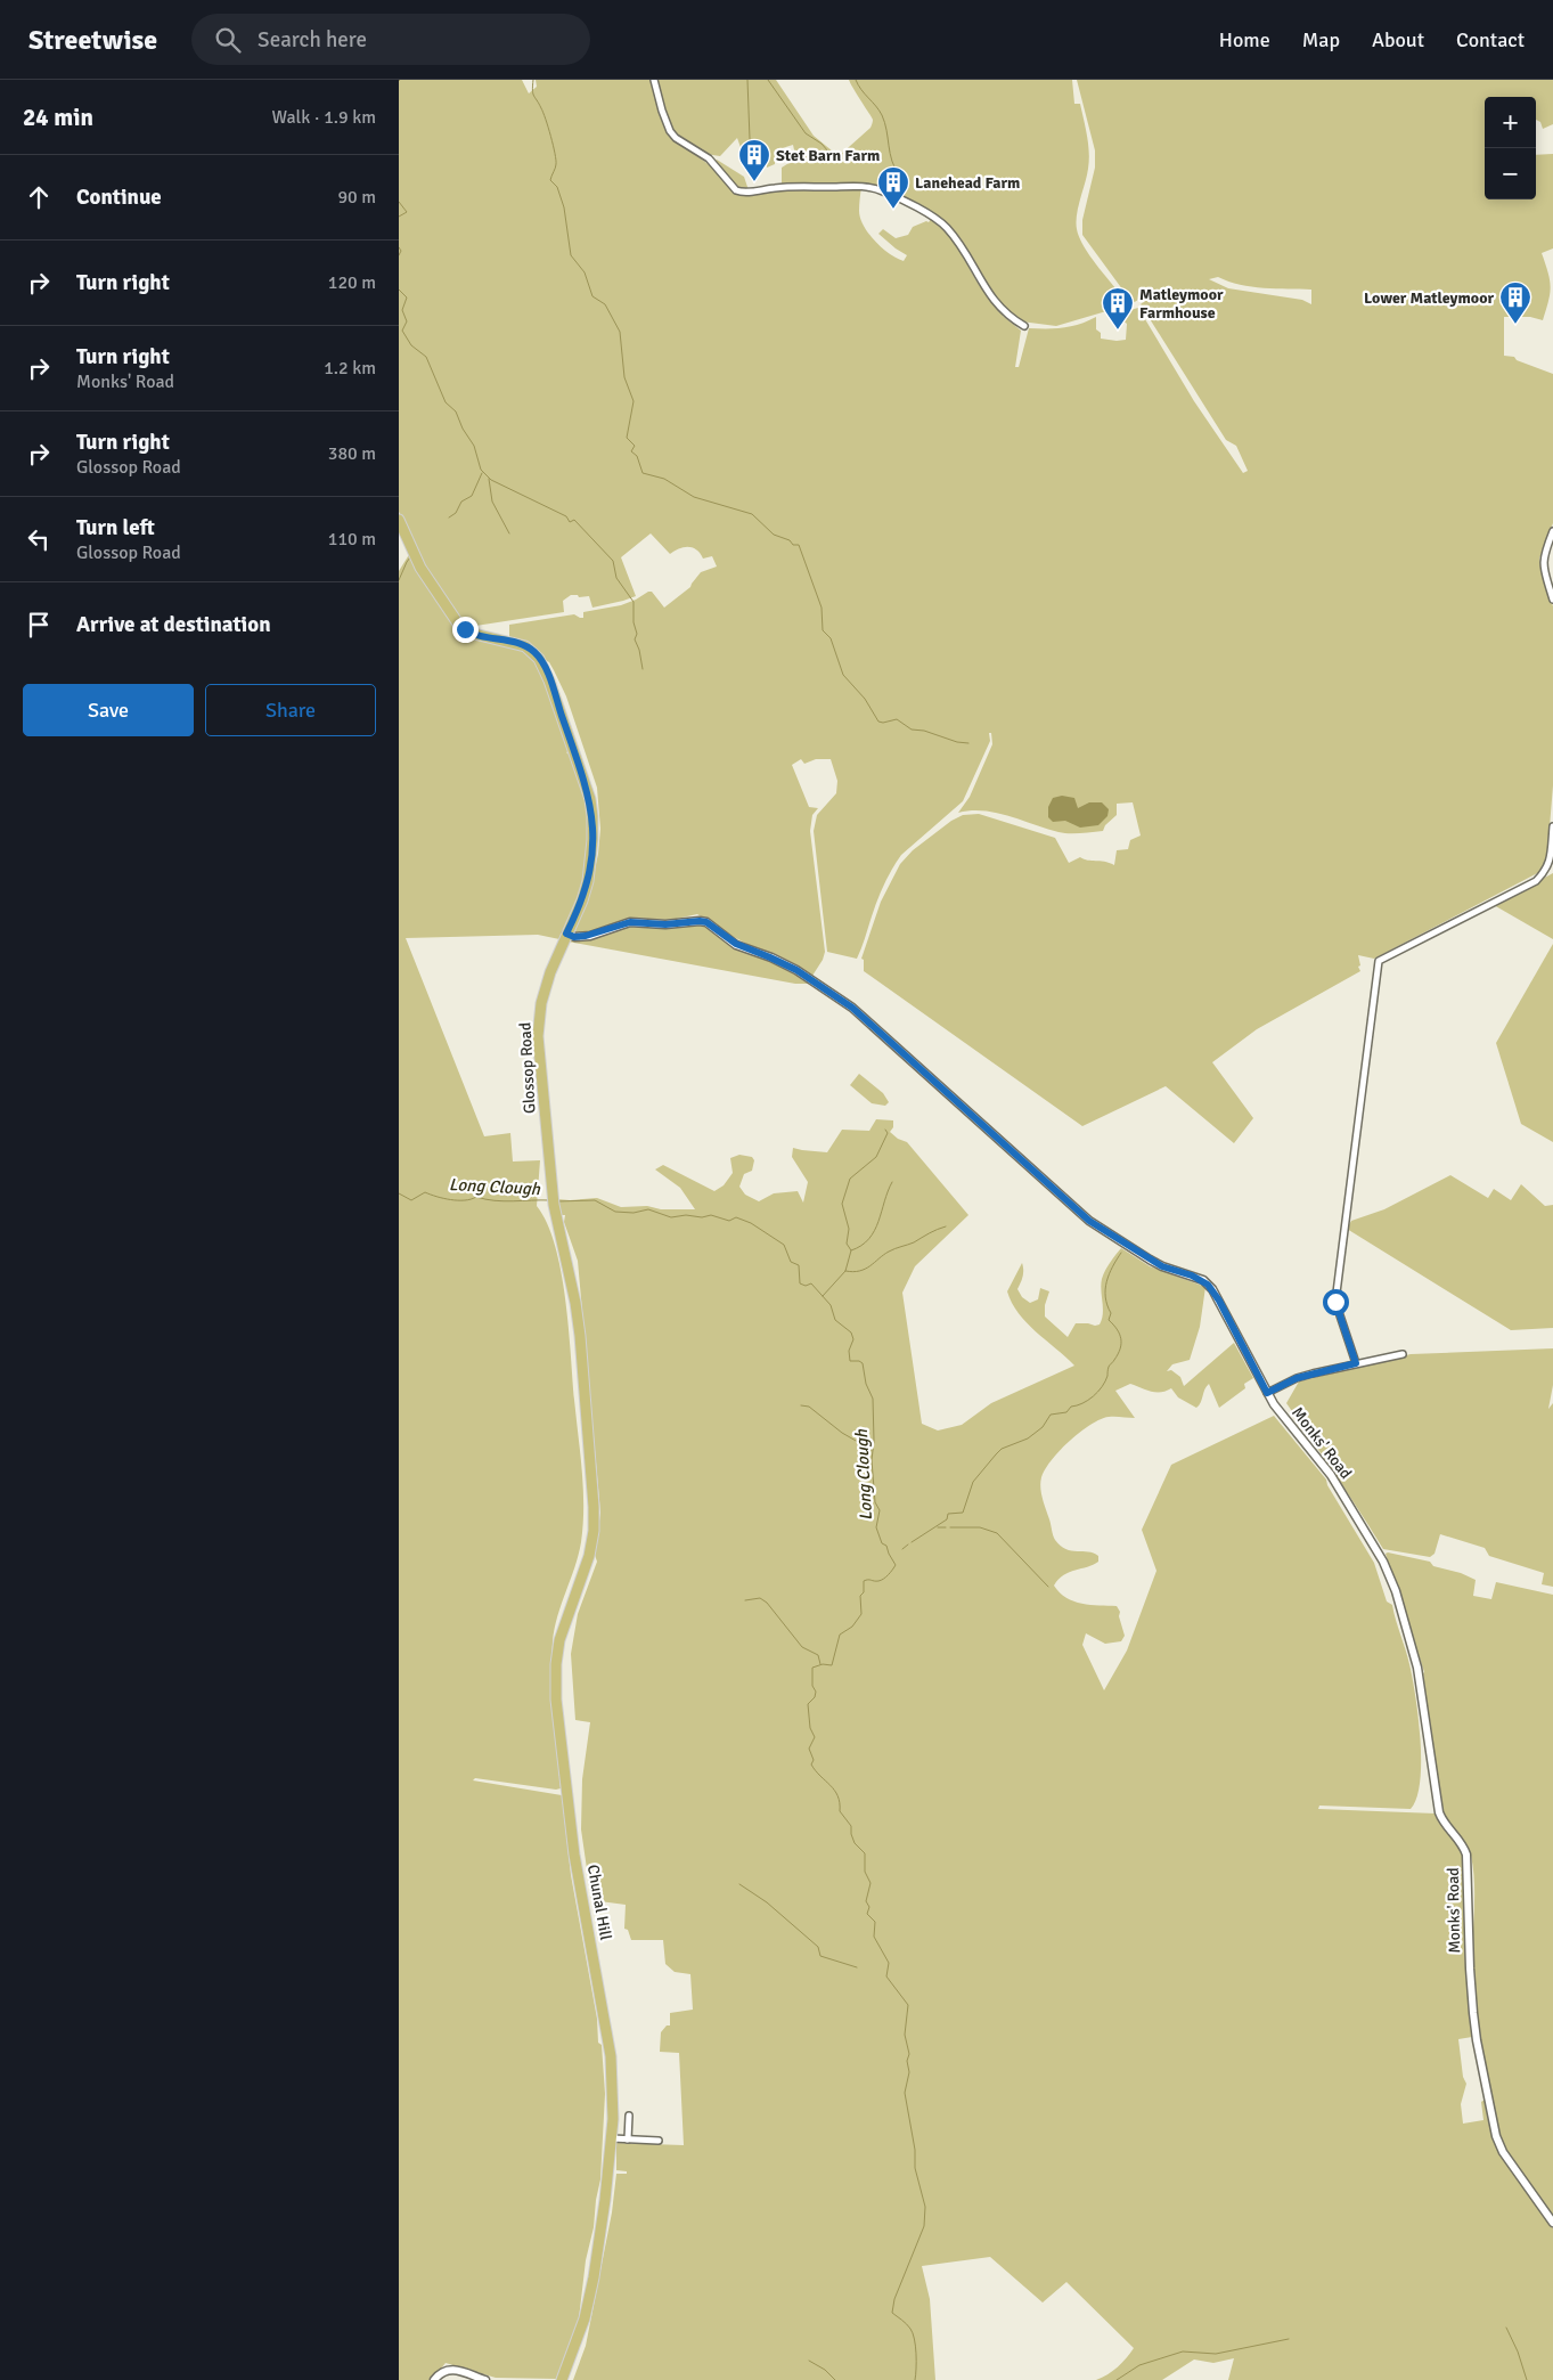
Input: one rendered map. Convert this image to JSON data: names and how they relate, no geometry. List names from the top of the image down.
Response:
{
  "streets": {
    "main road": ["Glossop Road", "Chunal Hill"],
    "street": ["Monks' Road"]
  },
  "crossings": [
    ["Glossop Road", "Monks' Road"],
    ["Glossop Road", "Chunal Hill"]
  ],
  "water": ["Long Clough"],
  "places": {
    "building": [
      "Stet Barn Farm",
      "Lanehead Farm",
      "Lower Matleymoor",
      "Matleymoor Farmhouse"
    ]
  },
  "page": {
    "header": "Streetwise",
    "search": "Search here",
    "nav": [
      "Home",
      "Map",
      "About",
      "Contact"
    ],
    "heading": ["24 min", "Walk · 1.9 km"],
    "map_buttons": ["+", "−"],
    "list": [
      ["Continue", "90 m"],
      ["Turn right", "120 m"],
      ["Turn right", "Monks' Road", "1.2 km"],
      ["Turn right", "Glossop Road", "380 m"],
      ["Turn left", "Glossop Road", "110 m"],
      "Arrive at destination"
    ],
    "buttons": ["Save", "Share"]
  }
}
